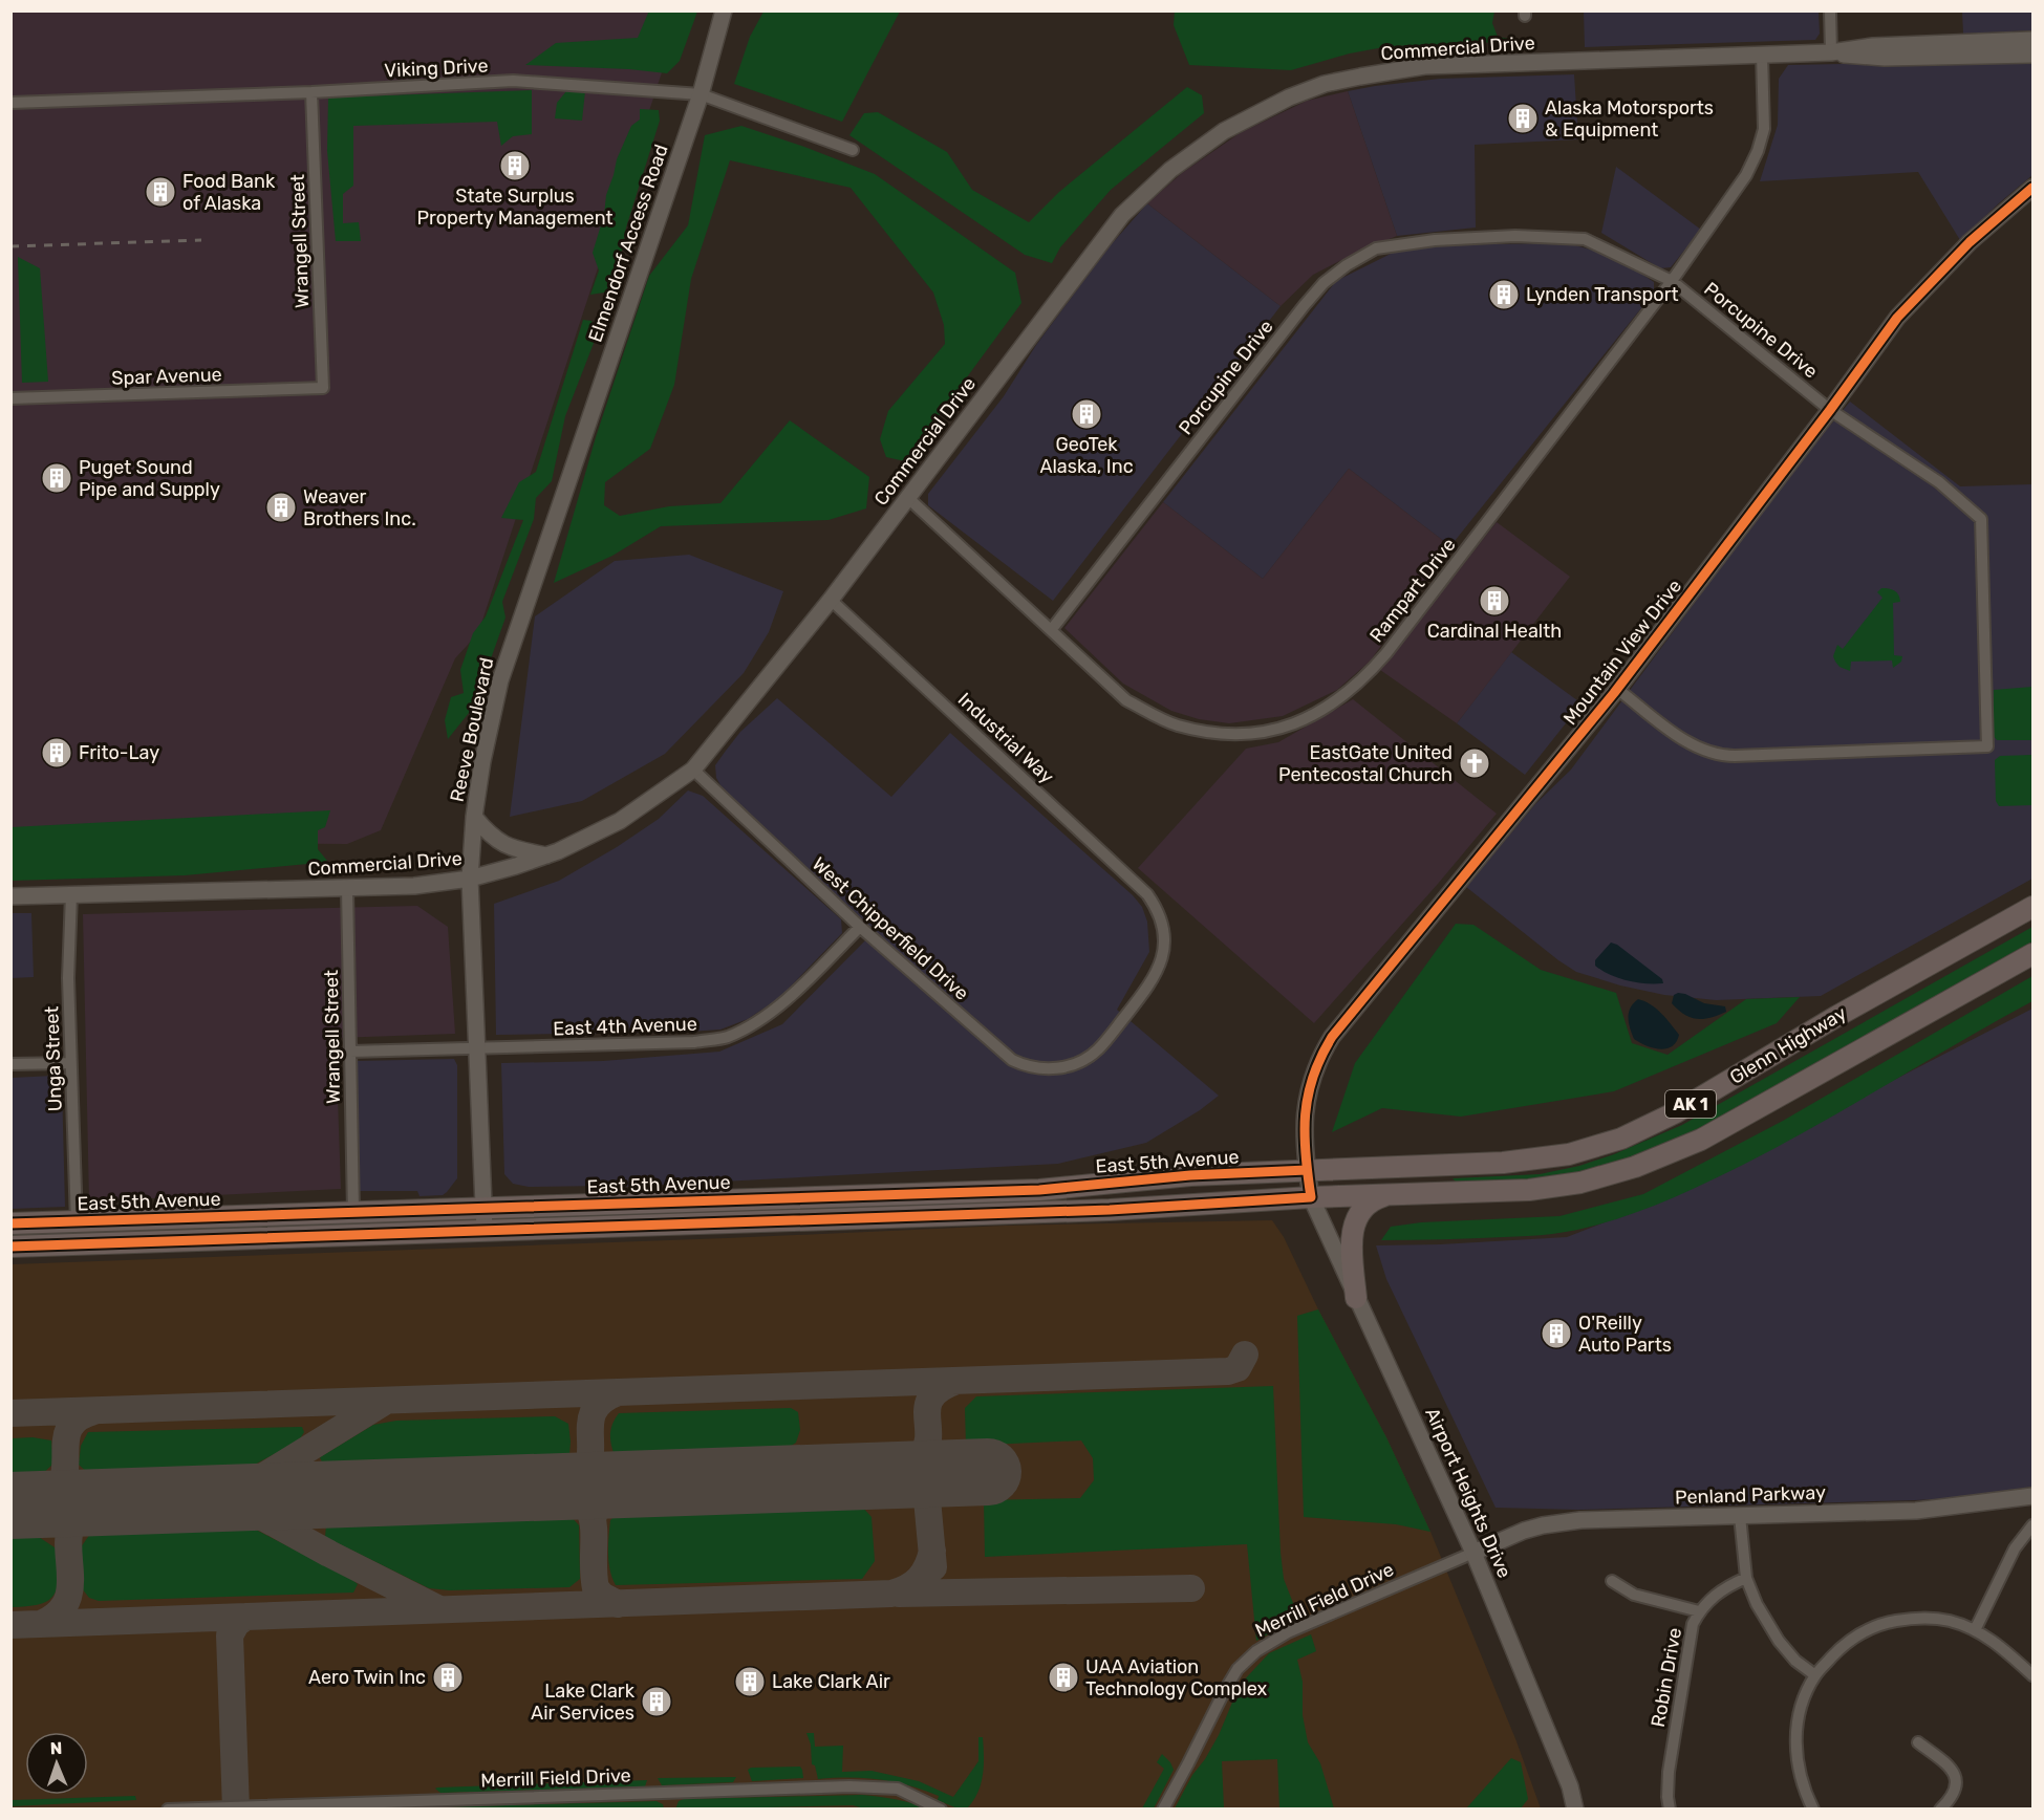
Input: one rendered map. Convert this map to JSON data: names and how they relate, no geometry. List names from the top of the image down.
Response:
{
  "streets": {
    "highway": ["Glenn Highway", "AK 1", "East 5th Avenue"],
    "street": [
      "Commercial Drive",
      "Viking Drive",
      "Wrangell Street",
      "Elmendorf Access Road",
      "Porcupine Drive",
      "Spar Avenue",
      "Rampart Drive",
      "Mountain View Drive",
      "Reeve Boulevard",
      "Industrial Way",
      "West Chipperfield Drive",
      "East 4th Avenue",
      "Unga Street",
      "Airport Heights Drive",
      "Penland Parkway",
      "Merrill Field Drive",
      "Robin Drive"
    ]
  },
  "crossings": [
    ["Commercial Drive", "Wrangell Street"],
    ["Commercial Drive", "Rampart Drive"],
    ["Commercial Drive", "Reeve Boulevard"],
    ["Commercial Drive", "Industrial Way"],
    ["Commercial Drive", "West Chipperfield Drive"],
    ["Commercial Drive", "Unga Street"],
    ["Viking Drive", "Wrangell Street"],
    ["Viking Drive", "Elmendorf Access Road"],
    ["Wrangell Street", "Spar Avenue"],
    ["Wrangell Street", "East 4th Avenue"],
    ["Wrangell Street", "East 5th Avenue"],
    ["Elmendorf Access Road", "Reeve Boulevard"],
    ["Porcupine Drive", "Rampart Drive"],
    ["Porcupine Drive", "Mountain View Drive"],
    ["Mountain View Drive", "Glenn Highway"],
    ["Mountain View Drive", "East 5th Avenue"],
    ["Mountain View Drive", "Airport Heights Drive"],
    ["Reeve Boulevard", "East 4th Avenue"],
    ["Reeve Boulevard", "East 5th Avenue"],
    ["Industrial Way", "West Chipperfield Drive"],
    ["West Chipperfield Drive", "East 4th Avenue"],
    ["Glenn Highway", "East 5th Avenue"],
    ["Glenn Highway", "Airport Heights Drive"],
    ["Unga Street", "East 5th Avenue"],
    ["East 5th Avenue", "Airport Heights Drive"],
    ["Airport Heights Drive", "Penland Parkway"],
    ["Airport Heights Drive", "Merrill Field Drive"],
    ["Penland Parkway", "Merrill Field Drive"]
  ],
  "places": {
    "building": [
      "Alaska Motorsports & Equipment",
      "State Surplus Property Management",
      "Food Bank of Alaska",
      "Lynden Transport",
      "GeoTek Alaska, Inc",
      "Puget Sound Pipe and Supply",
      "Weaver Brothers Inc.",
      "Cardinal Health",
      "Frito-Lay",
      "O'Reilly Auto Parts",
      "Aero Twin Inc",
      "UAA Aviation Technology Complex",
      "Lake Clark Air",
      "Lake Clark Air Services"
    ],
    "church": ["EastGate United Pentecostal Church"]
  },
  "north": "top"
}
